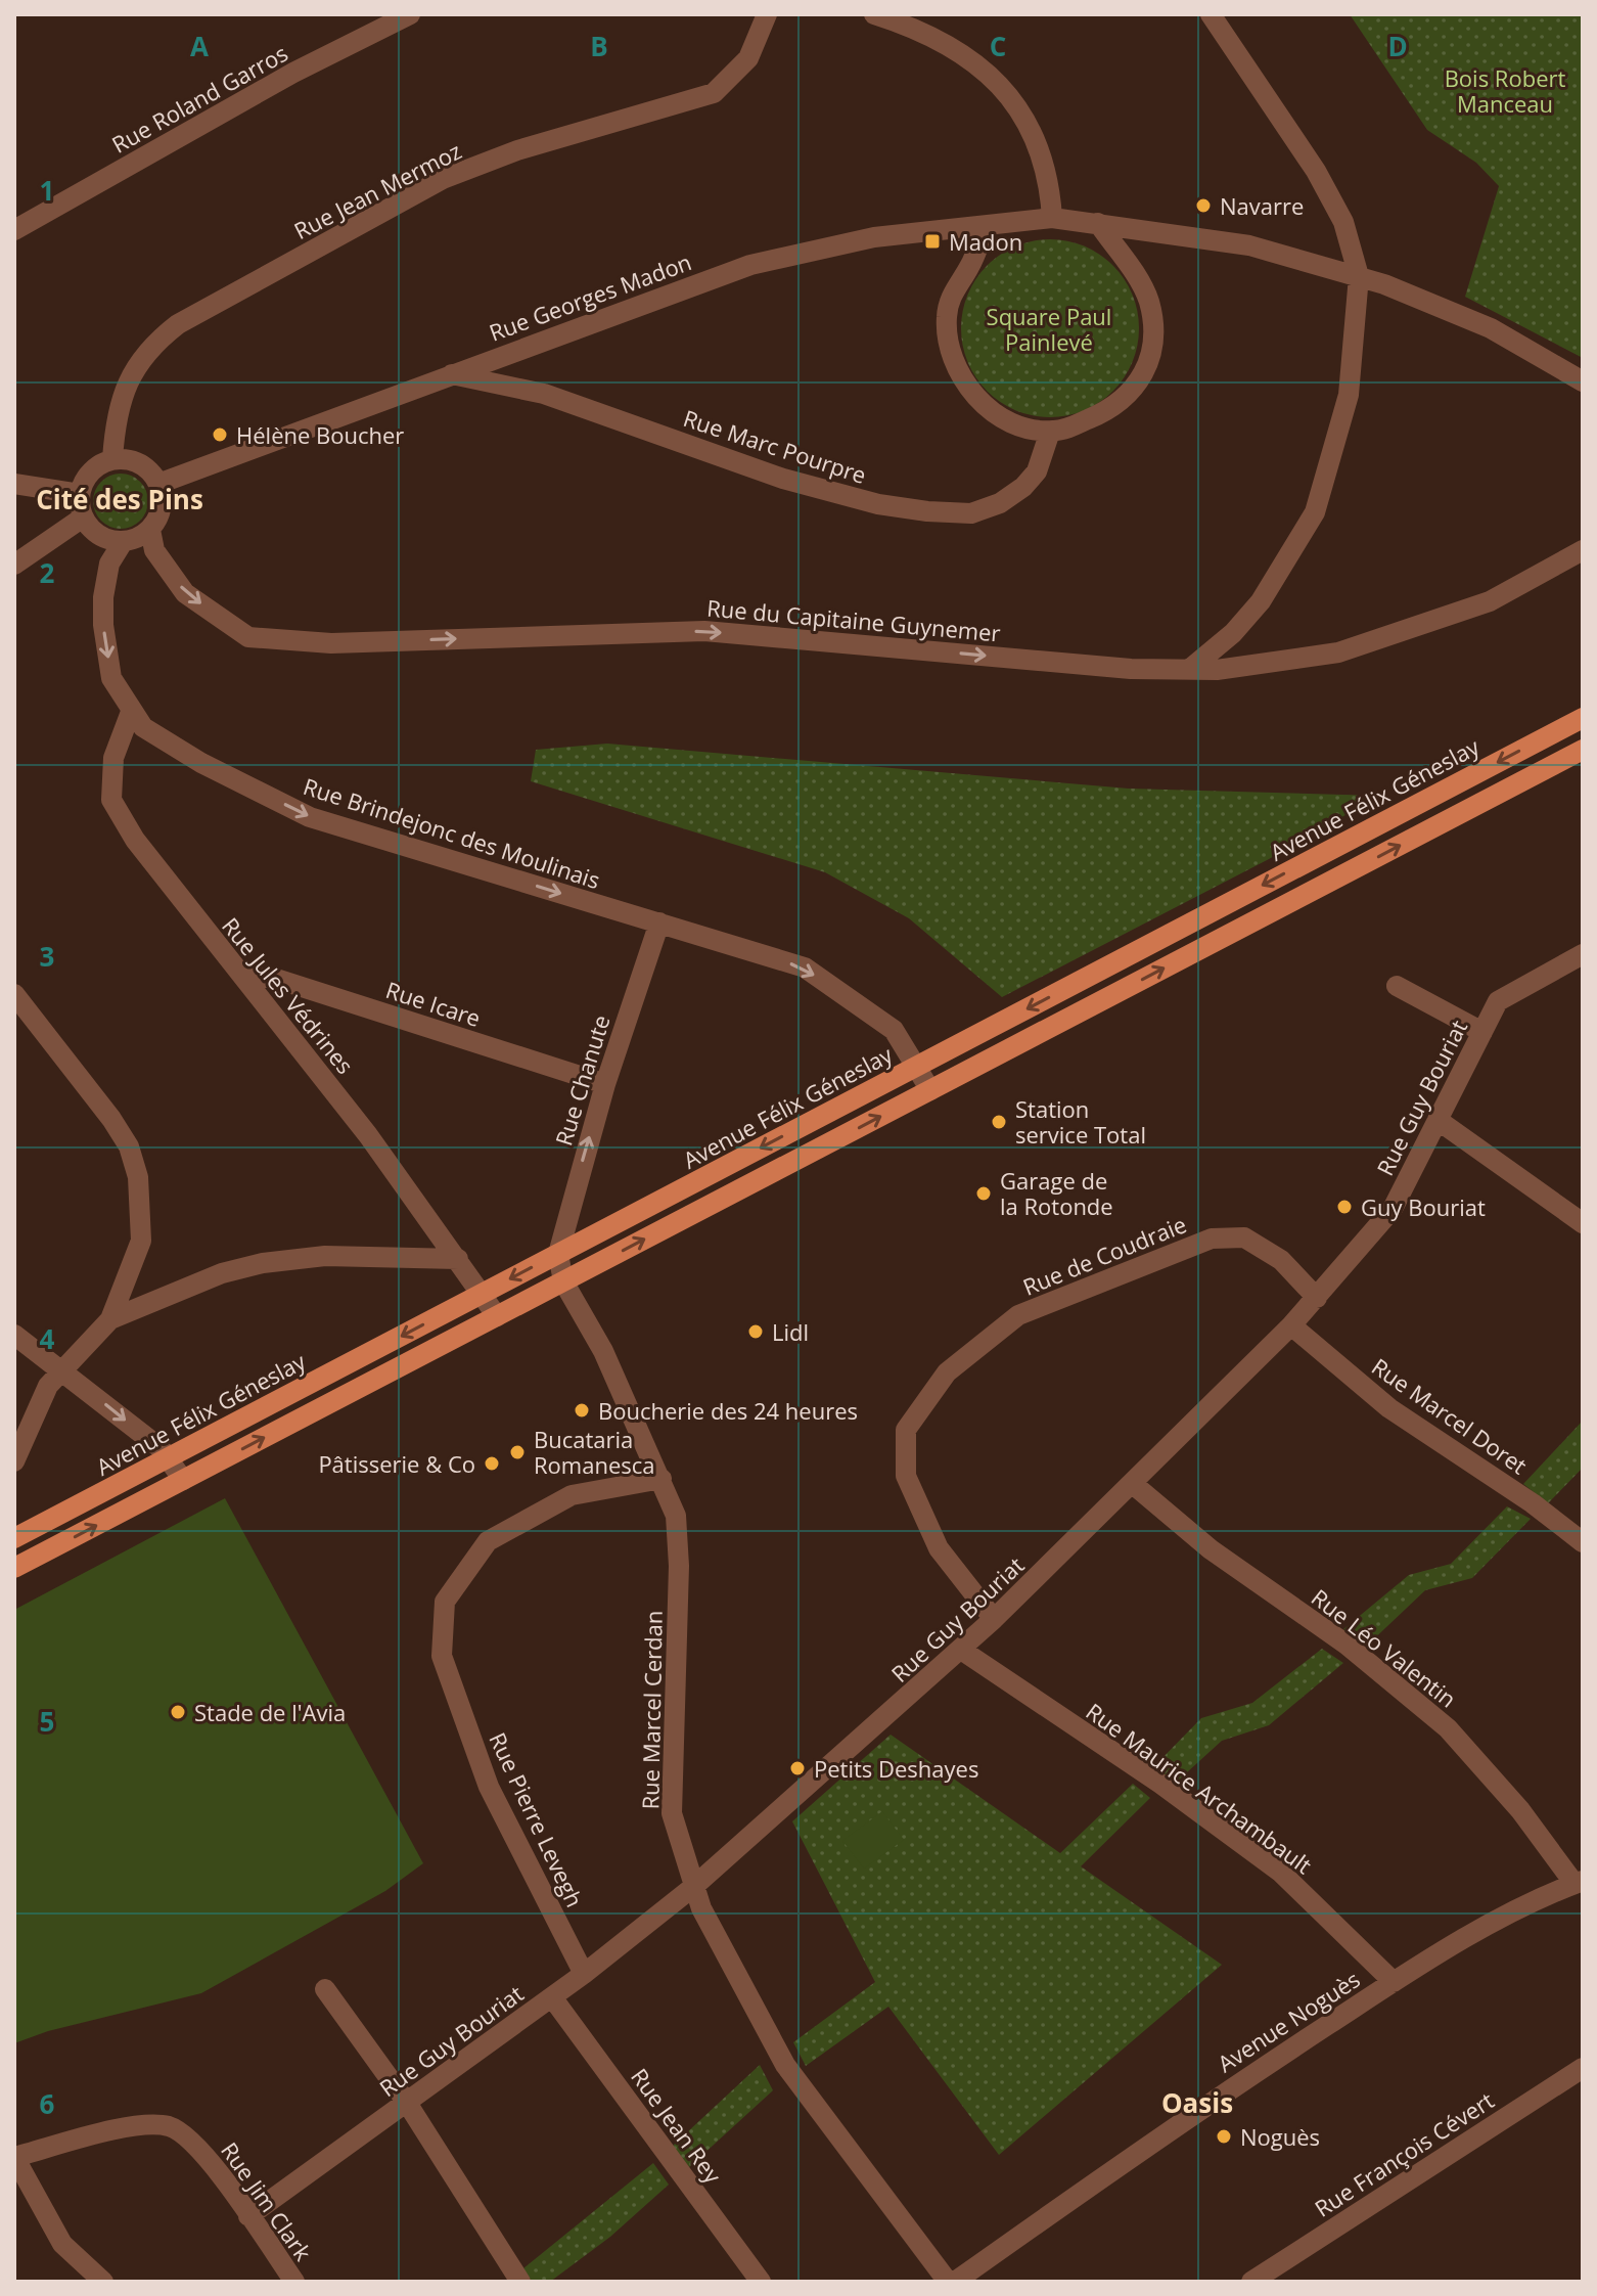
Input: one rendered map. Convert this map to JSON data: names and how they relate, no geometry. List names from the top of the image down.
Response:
{
  "streets": {
    "main road": ["Avenue Félix Géneslay"],
    "street": [
      "Rue Roland Garros",
      "Rue Jean Mermoz",
      "Rue Georges Madon",
      "Rue Marc Pourpre",
      "Rue du Capitaine Guynemer",
      "Rue Brindejonc des Moulinais",
      "Rue Jules Védrines",
      "Rue Icare",
      "Rue Chanute",
      "Rue Guy Bouriat",
      "Rue de Coudraie",
      "Rue Marcel Doret",
      "Rue Léo Valentin",
      "Rue Marcel Cerdan",
      "Rue Maurice Archambault",
      "Rue Pierre Levegh",
      "Avenue Noguès",
      "Rue Jean Rey",
      "Rue François Cévert",
      "Rue Jim Clark"
    ]
  },
  "crossings": [
    ["Rue Jean Mermoz", "Rue Georges Madon"],
    ["Rue Jean Mermoz", "Rue du Capitaine Guynemer"],
    ["Rue Jean Mermoz", "Rue Brindejonc des Moulinais"],
    ["Rue Georges Madon", "Rue Marc Pourpre"],
    ["Rue Georges Madon", "Rue du Capitaine Guynemer"],
    ["Rue Georges Madon", "Rue Brindejonc des Moulinais"],
    ["Rue du Capitaine Guynemer", "Rue Brindejonc des Moulinais"],
    ["Avenue Félix Géneslay", "Rue Brindejonc des Moulinais"],
    ["Avenue Félix Géneslay", "Rue Jules Védrines"],
    ["Avenue Félix Géneslay", "Rue Chanute"],
    ["Avenue Félix Géneslay", "Rue Marcel Cerdan"],
    ["Rue Brindejonc des Moulinais", "Rue Jules Védrines"],
    ["Rue Brindejonc des Moulinais", "Rue Chanute"],
    ["Rue Jules Védrines", "Rue Icare"],
    ["Rue Icare", "Rue Chanute"],
    ["Rue Chanute", "Rue Marcel Cerdan"],
    ["Rue Guy Bouriat", "Rue de Coudraie"],
    ["Rue Guy Bouriat", "Rue Marcel Doret"],
    ["Rue Guy Bouriat", "Rue Léo Valentin"],
    ["Rue Guy Bouriat", "Rue Marcel Cerdan"],
    ["Rue Guy Bouriat", "Rue Maurice Archambault"],
    ["Rue Guy Bouriat", "Rue Pierre Levegh"],
    ["Rue Guy Bouriat", "Rue Jean Rey"],
    ["Rue Guy Bouriat", "Rue Jim Clark"],
    ["Rue Léo Valentin", "Avenue Noguès"],
    ["Rue Marcel Cerdan", "Rue Pierre Levegh"],
    ["Rue Maurice Archambault", "Avenue Noguès"]
  ],
  "one_way": ["Rue du Capitaine Guynemer", "Rue Brindejonc des Moulinais", "Rue Chanute"],
  "districts": ["Cité des Pins", "Oasis"],
  "parks": ["Bois Robert Manceau", "Square Paul Painlevé"],
  "places": {
    "other": [
      "Navarre",
      "Hélène Boucher",
      "Station service Total",
      "Garage de la Rotonde",
      "Guy Bouriat",
      "Lidl",
      "Boucherie des 24 heures",
      "Bucataria Romanesca",
      "Pâtisserie & Co",
      "Stade de l'Avia",
      "Petits Deshayes",
      "Noguès"
    ],
    "transit": ["Madon"]
  },
  "grid": {
    "columns": [
      "A",
      "B",
      "C",
      "D"
    ],
    "rows": [
      "1",
      "2",
      "3",
      "4",
      "5",
      "6"
    ]
  }
}
